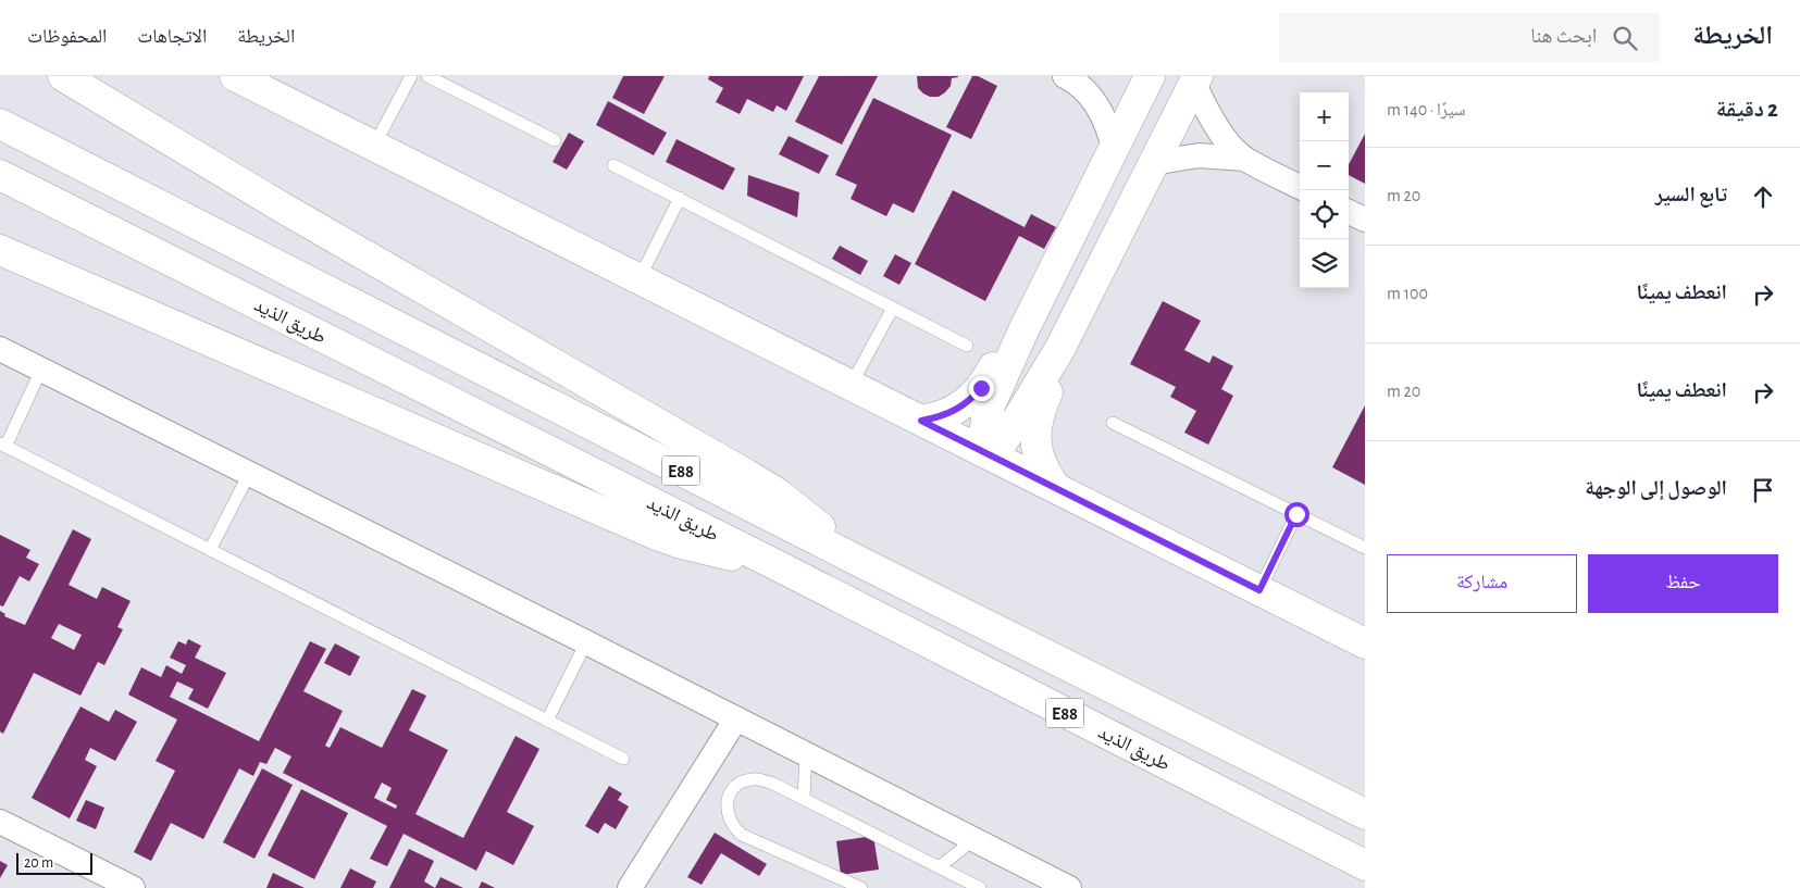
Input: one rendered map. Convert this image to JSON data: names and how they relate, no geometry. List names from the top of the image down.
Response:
{
  "streets": {
    "main road": ["طريق الذيد", "E88"]
  },
  "scale_bar": "20 m",
  "page": {
    "header": "الخريطة",
    "search": "ابحث هنا",
    "nav": ["الخريطة", "الاتجاهات", "المحفوظات"],
    "heading": ["2 دقيقة", "سيرًا · 140 m"],
    "map_buttons": ["+", "−"],
    "list": [
      ["تابع السير", "20 m"],
      ["انعطف يمينًا", "100 m"],
      ["انعطف يمينًا", "20 m"],
      "الوصول إلى الوجهة"
    ],
    "buttons": ["حفظ", "مشاركة"],
    "scale": "20 m"
  }
}
